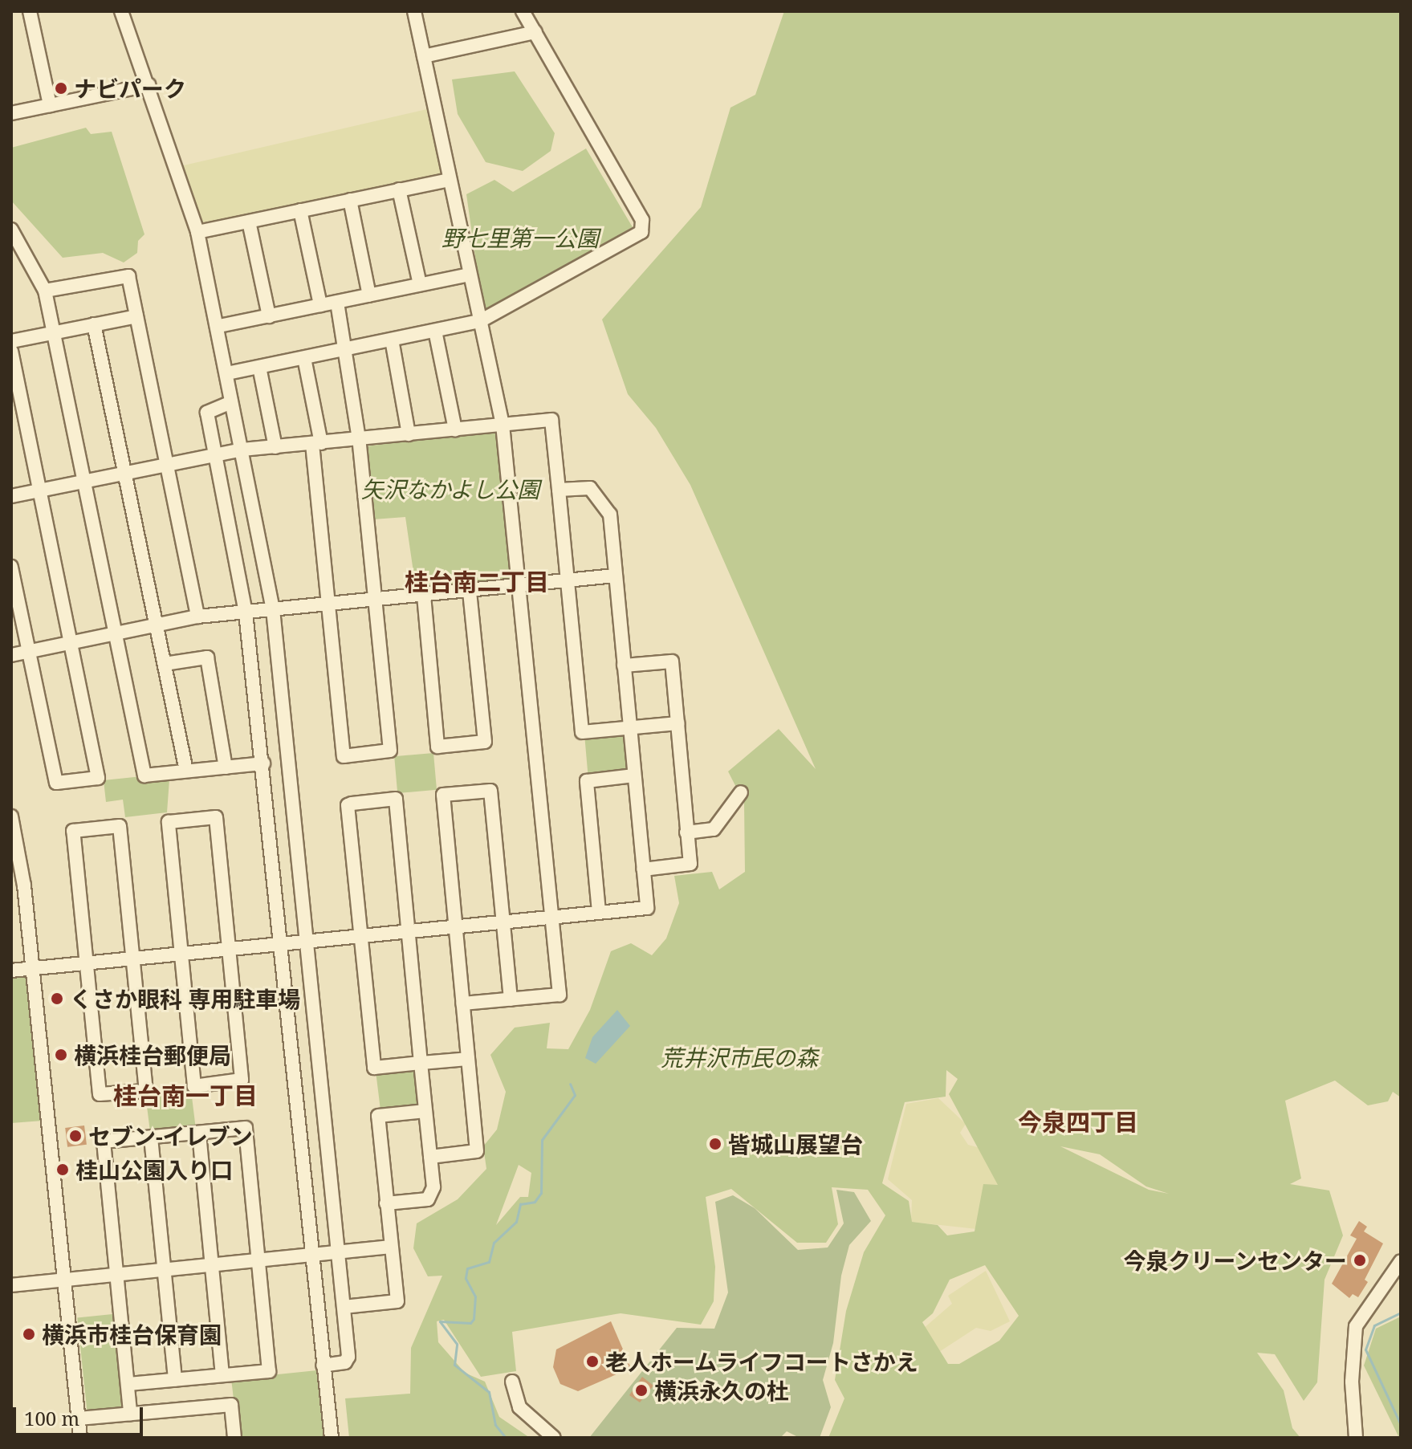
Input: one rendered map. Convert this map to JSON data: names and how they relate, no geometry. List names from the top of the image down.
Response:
{
  "districts": ["桂台南二丁目", "桂台南一丁目", "今泉四丁目"],
  "parks": ["野七里第一公園", "矢沢なかよし公園", "荒井沢市民の森"],
  "places": [
    "ナビパーク",
    "くさか眼科 専用駐車場",
    "横浜桂台郵便局",
    "セブン-イレブン",
    "皆城山展望台",
    "桂山公園入り口",
    "今泉クリーンセンター",
    "横浜市桂台保育園",
    "老人ホームライフコートさかえ",
    "横浜永久の杜"
  ],
  "scale_bar": "100 m"
}
